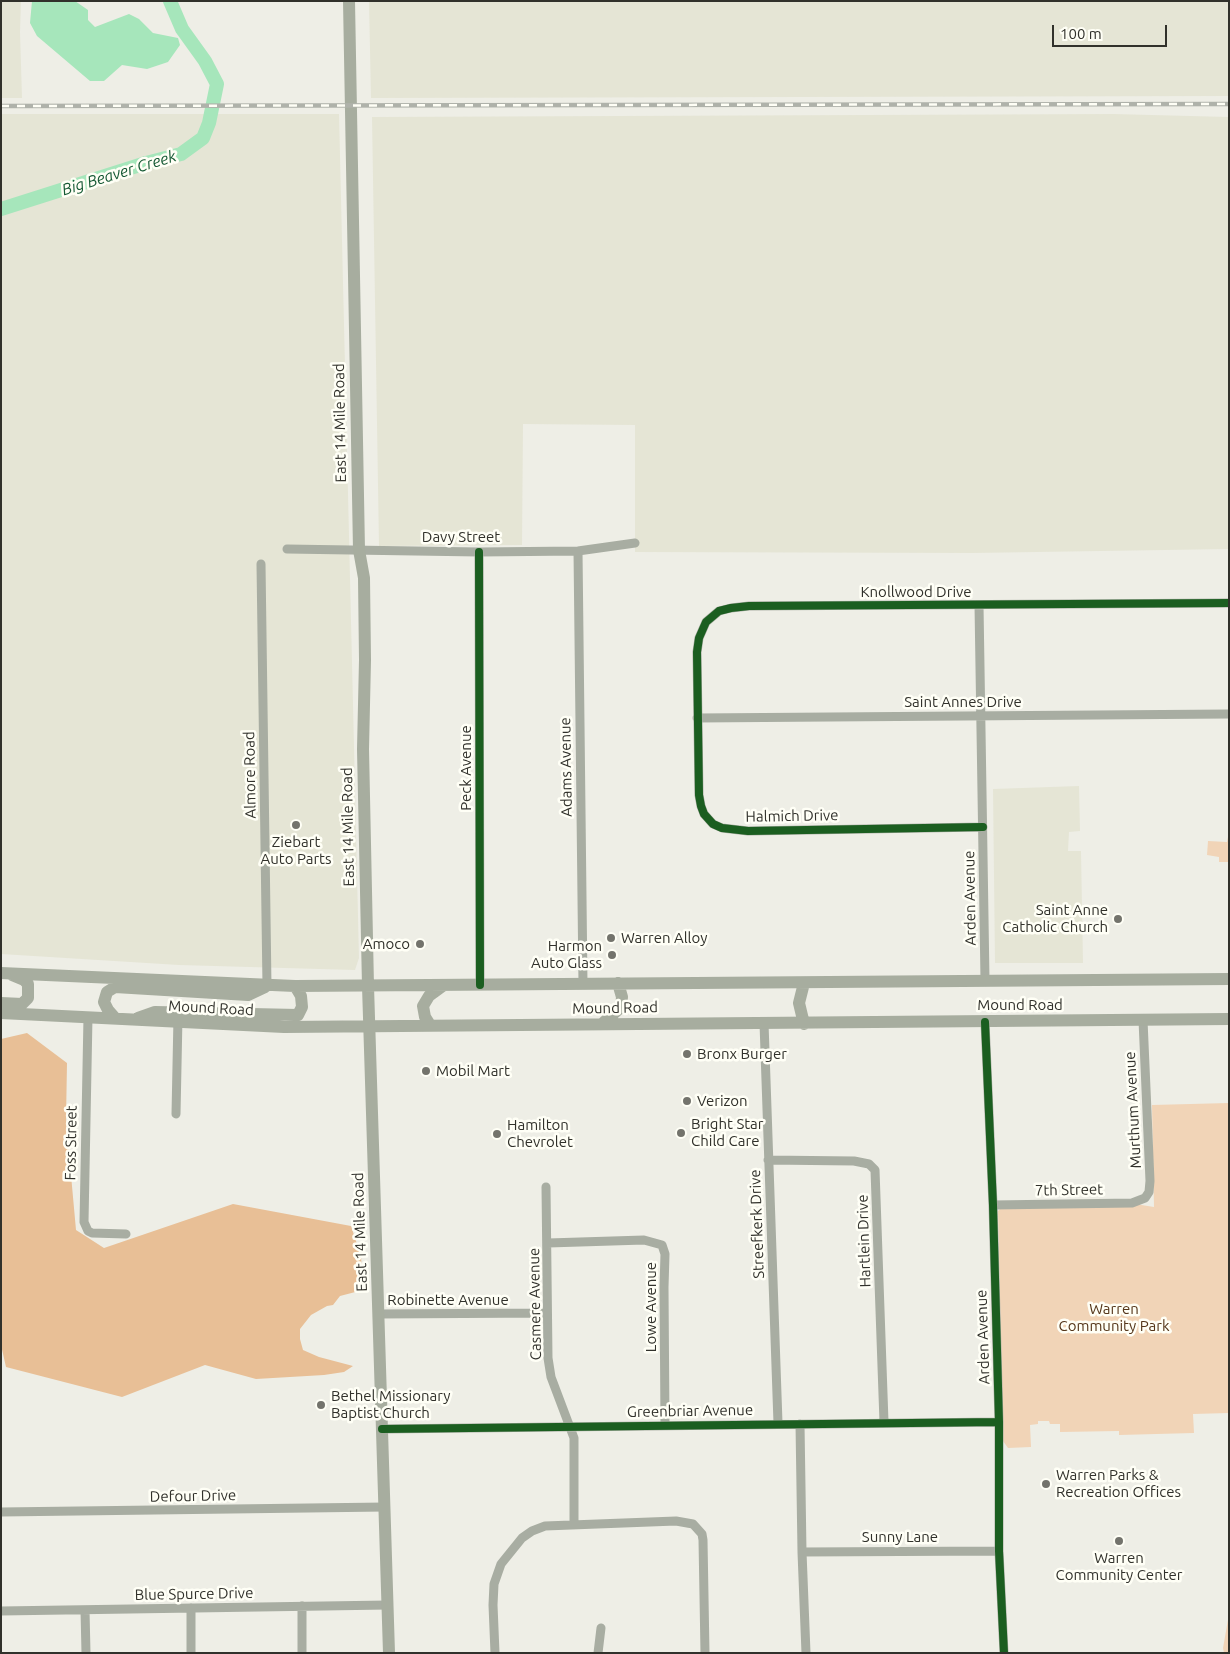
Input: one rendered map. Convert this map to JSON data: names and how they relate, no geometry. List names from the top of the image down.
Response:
{
  "streets": {
    "main road": ["East 14 Mile Road", "Mound Road"],
    "street": [
      "Davy Street",
      "Knollwood Drive",
      "Saint Annes Drive",
      "Adams Avenue",
      "Peck Avenue",
      "Almore Road",
      "Halmich Drive",
      "Arden Avenue",
      "Murthum Avenue",
      "Foss Street",
      "7th Street",
      "Streefkerk Drive",
      "Hartlein Drive",
      "Robinette Avenue",
      "Casmere Avenue",
      "Lowe Avenue",
      "Greenbriar Avenue",
      "Defour Drive",
      "Sunny Lane",
      "Blue Spurce Drive"
    ]
  },
  "crossings": [
    ["East 14 Mile Road", "Davy Street"],
    ["East 14 Mile Road", "Mound Road"],
    ["East 14 Mile Road", "Robinette Avenue"],
    ["East 14 Mile Road", "Greenbriar Avenue"],
    ["East 14 Mile Road", "Defour Drive"],
    ["East 14 Mile Road", "Blue Spurce Drive"],
    ["Davy Street", "Adams Avenue"],
    ["Davy Street", "Peck Avenue"],
    ["Knollwood Drive", "Saint Annes Drive"],
    ["Knollwood Drive", "Halmich Drive"],
    ["Knollwood Drive", "Arden Avenue"],
    ["Saint Annes Drive", "Halmich Drive"],
    ["Saint Annes Drive", "Arden Avenue"],
    ["Adams Avenue", "Mound Road"],
    ["Peck Avenue", "Mound Road"],
    ["Almore Road", "Mound Road"],
    ["Halmich Drive", "Arden Avenue"],
    ["Arden Avenue", "Mound Road"],
    ["Arden Avenue", "7th Street"],
    ["Arden Avenue", "Greenbriar Avenue"],
    ["Arden Avenue", "Sunny Lane"],
    ["Mound Road", "Murthum Avenue"],
    ["Mound Road", "Foss Street"],
    ["Mound Road", "Streefkerk Drive"],
    ["Murthum Avenue", "7th Street"],
    ["Streefkerk Drive", "Hartlein Drive"],
    ["Streefkerk Drive", "Greenbriar Avenue"],
    ["Hartlein Drive", "Greenbriar Avenue"],
    ["Robinette Avenue", "Casmere Avenue"],
    ["Casmere Avenue", "Lowe Avenue"],
    ["Casmere Avenue", "Greenbriar Avenue"],
    ["Lowe Avenue", "Greenbriar Avenue"]
  ],
  "water": ["Big Beaver Creek"],
  "parks": ["Warren Community Park"],
  "places": [
    "Ziebart Auto Parts",
    "Saint Anne Catholic Church",
    "Warren Alloy",
    "Amoco",
    "Harmon Auto Glass",
    "Bronx Burger",
    "Mobil Mart",
    "Verizon",
    "Bright Star Child Care",
    "Hamilton Chevrolet",
    "Bethel Missionary Baptist Church",
    "Warren Parks & Recreation Offices",
    "Warren Community Center"
  ],
  "scale_bar": "100 m"
}
